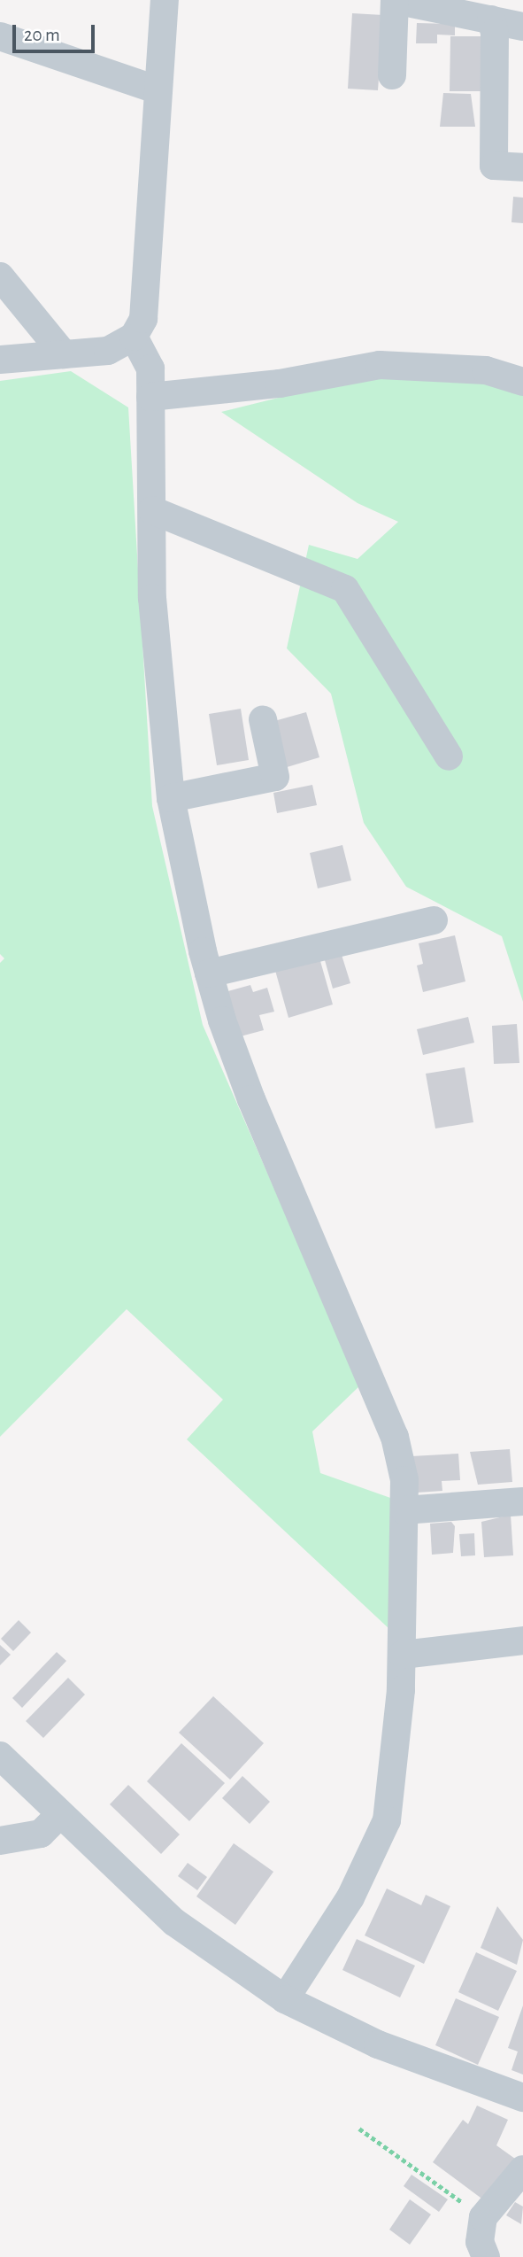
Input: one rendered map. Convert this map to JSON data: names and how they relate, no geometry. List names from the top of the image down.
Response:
{
  "scale_bar": "20 m"
}
